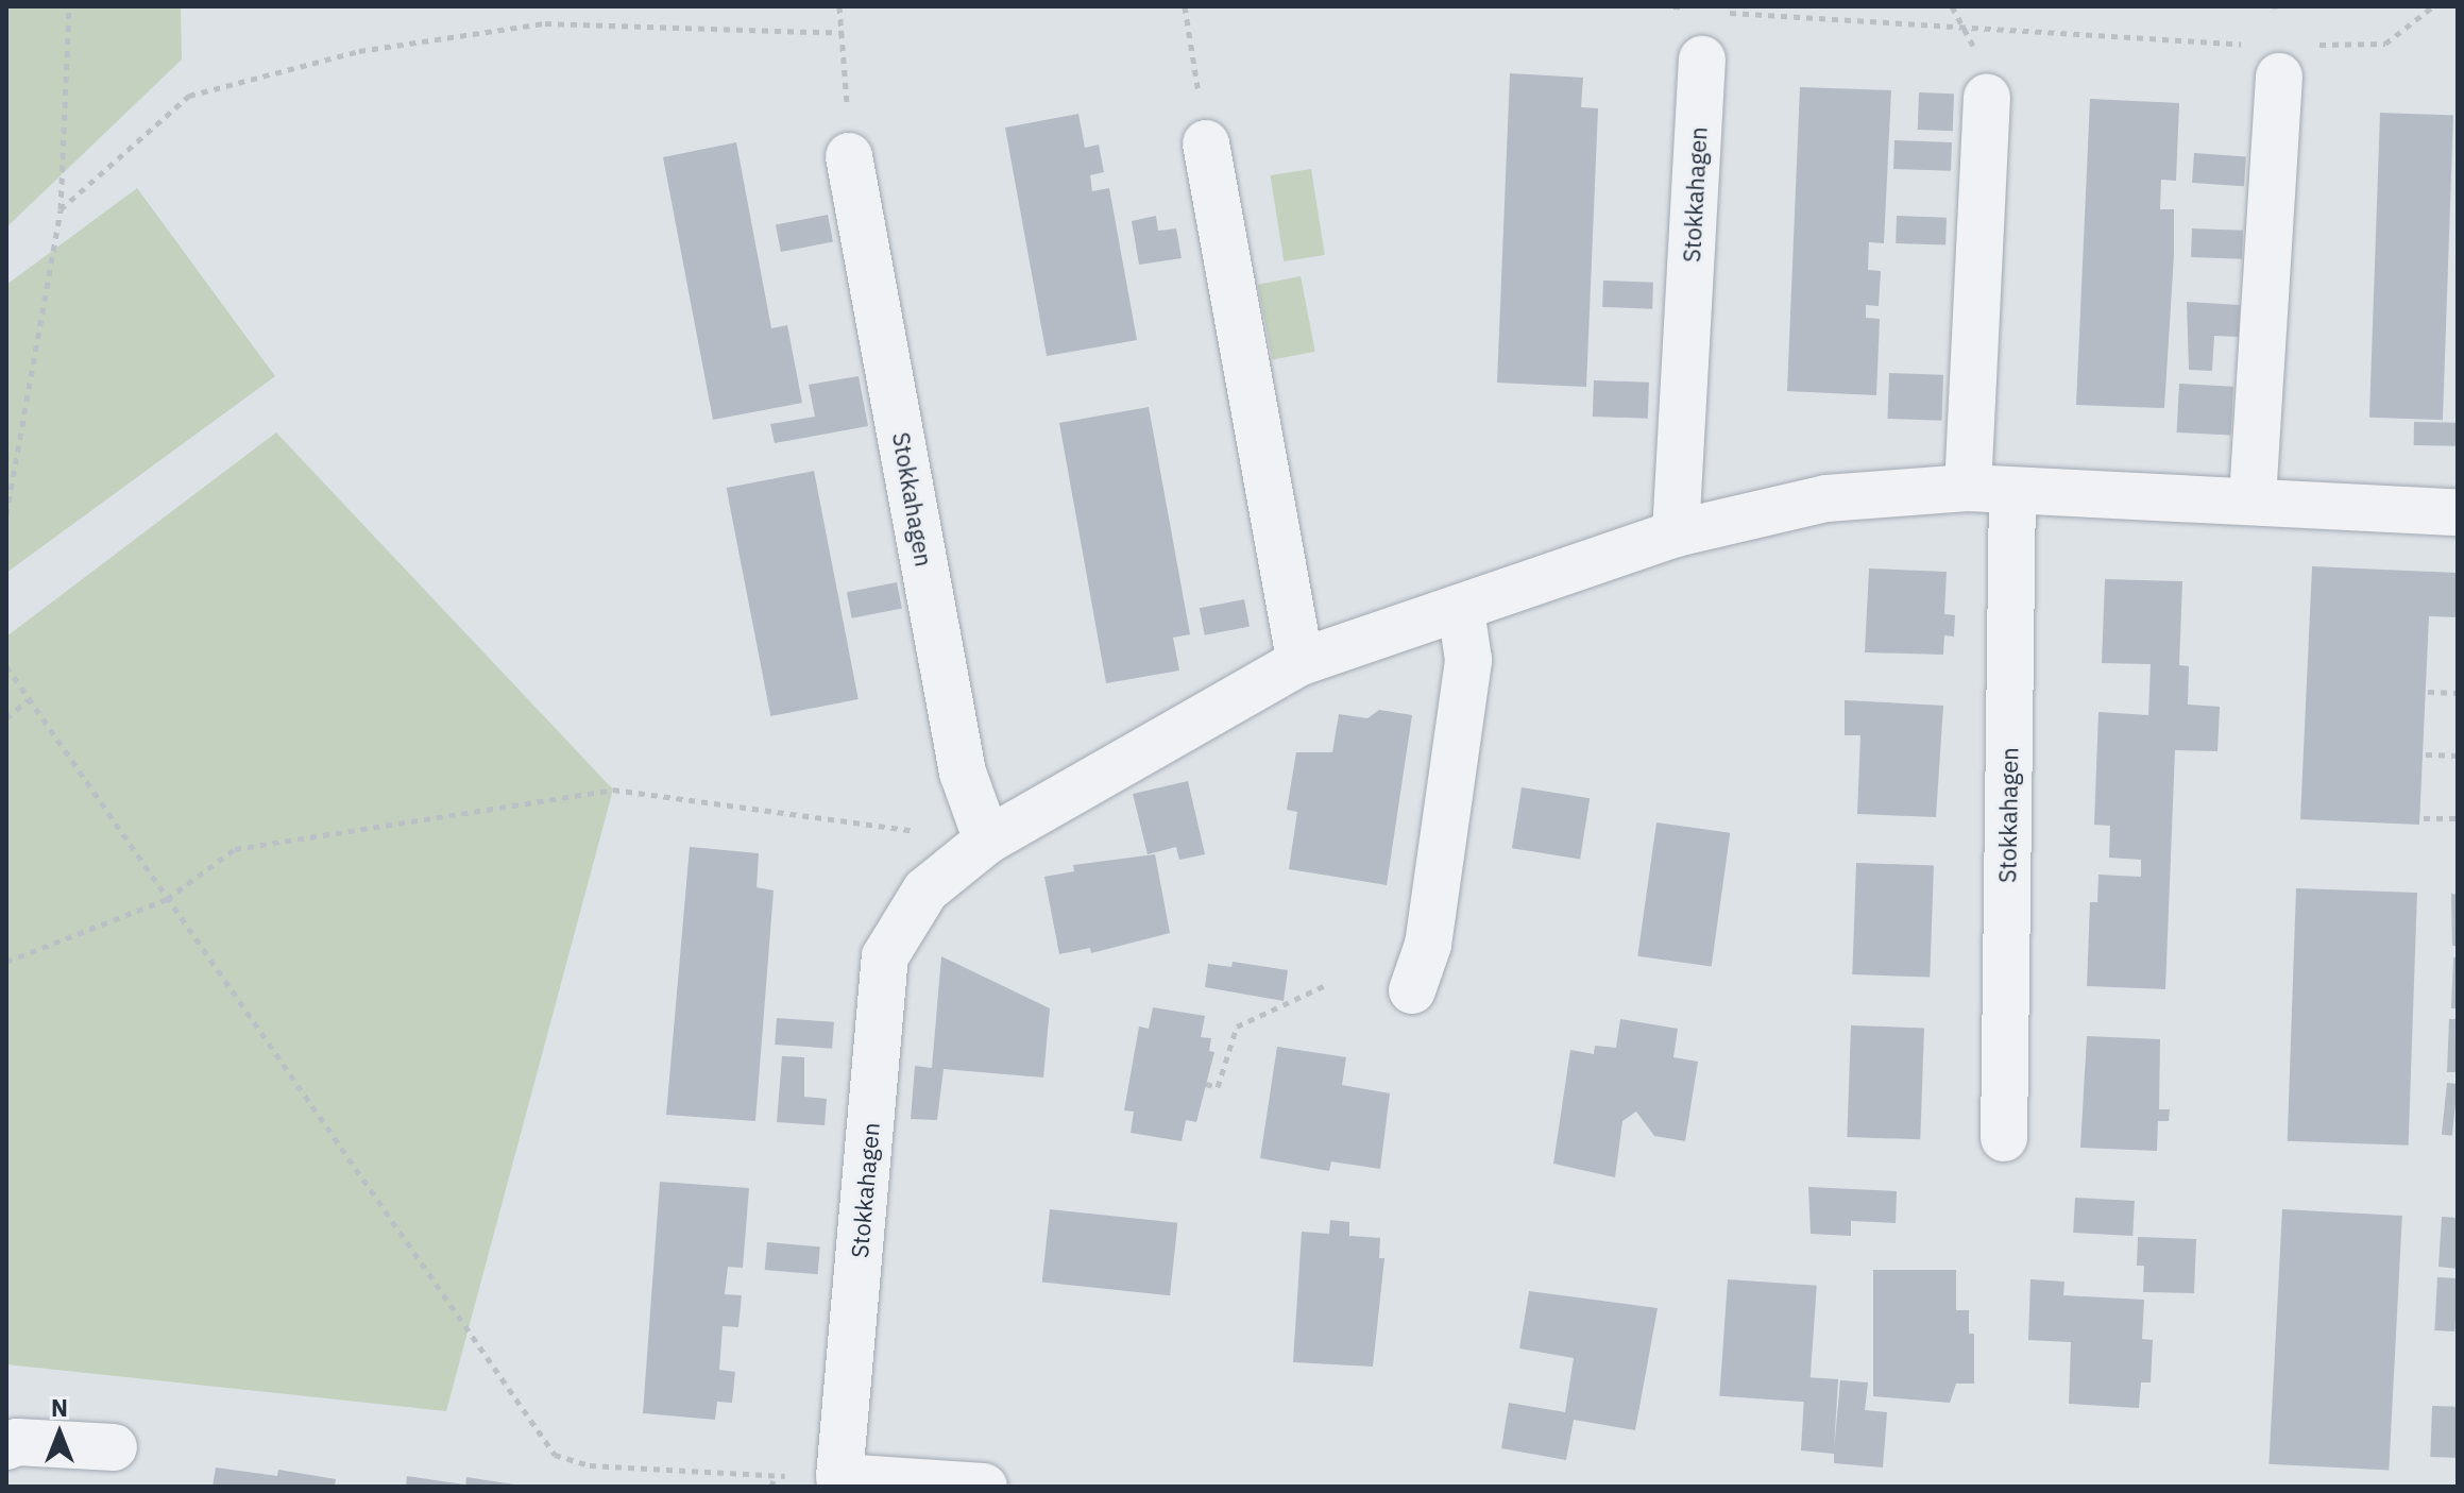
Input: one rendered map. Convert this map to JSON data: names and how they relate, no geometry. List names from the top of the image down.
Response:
{
  "streets": {
    "street": ["Stokkahagen"]
  },
  "north": "top"
}
